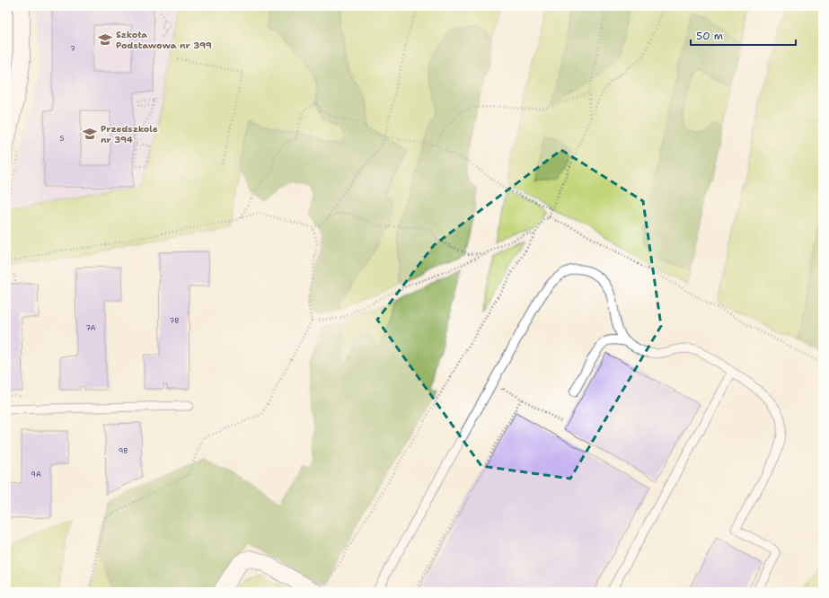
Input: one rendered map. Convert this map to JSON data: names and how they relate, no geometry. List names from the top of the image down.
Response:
{
  "places": {
    "school or university": ["Szkoła Podstawowa nr 399", "Przedszkole nr 394"]
  },
  "house_numbers": [
    "7",
    "5",
    "7B",
    "7A",
    "9B",
    "9A"
  ],
  "scale_bar": "50 m"
}
